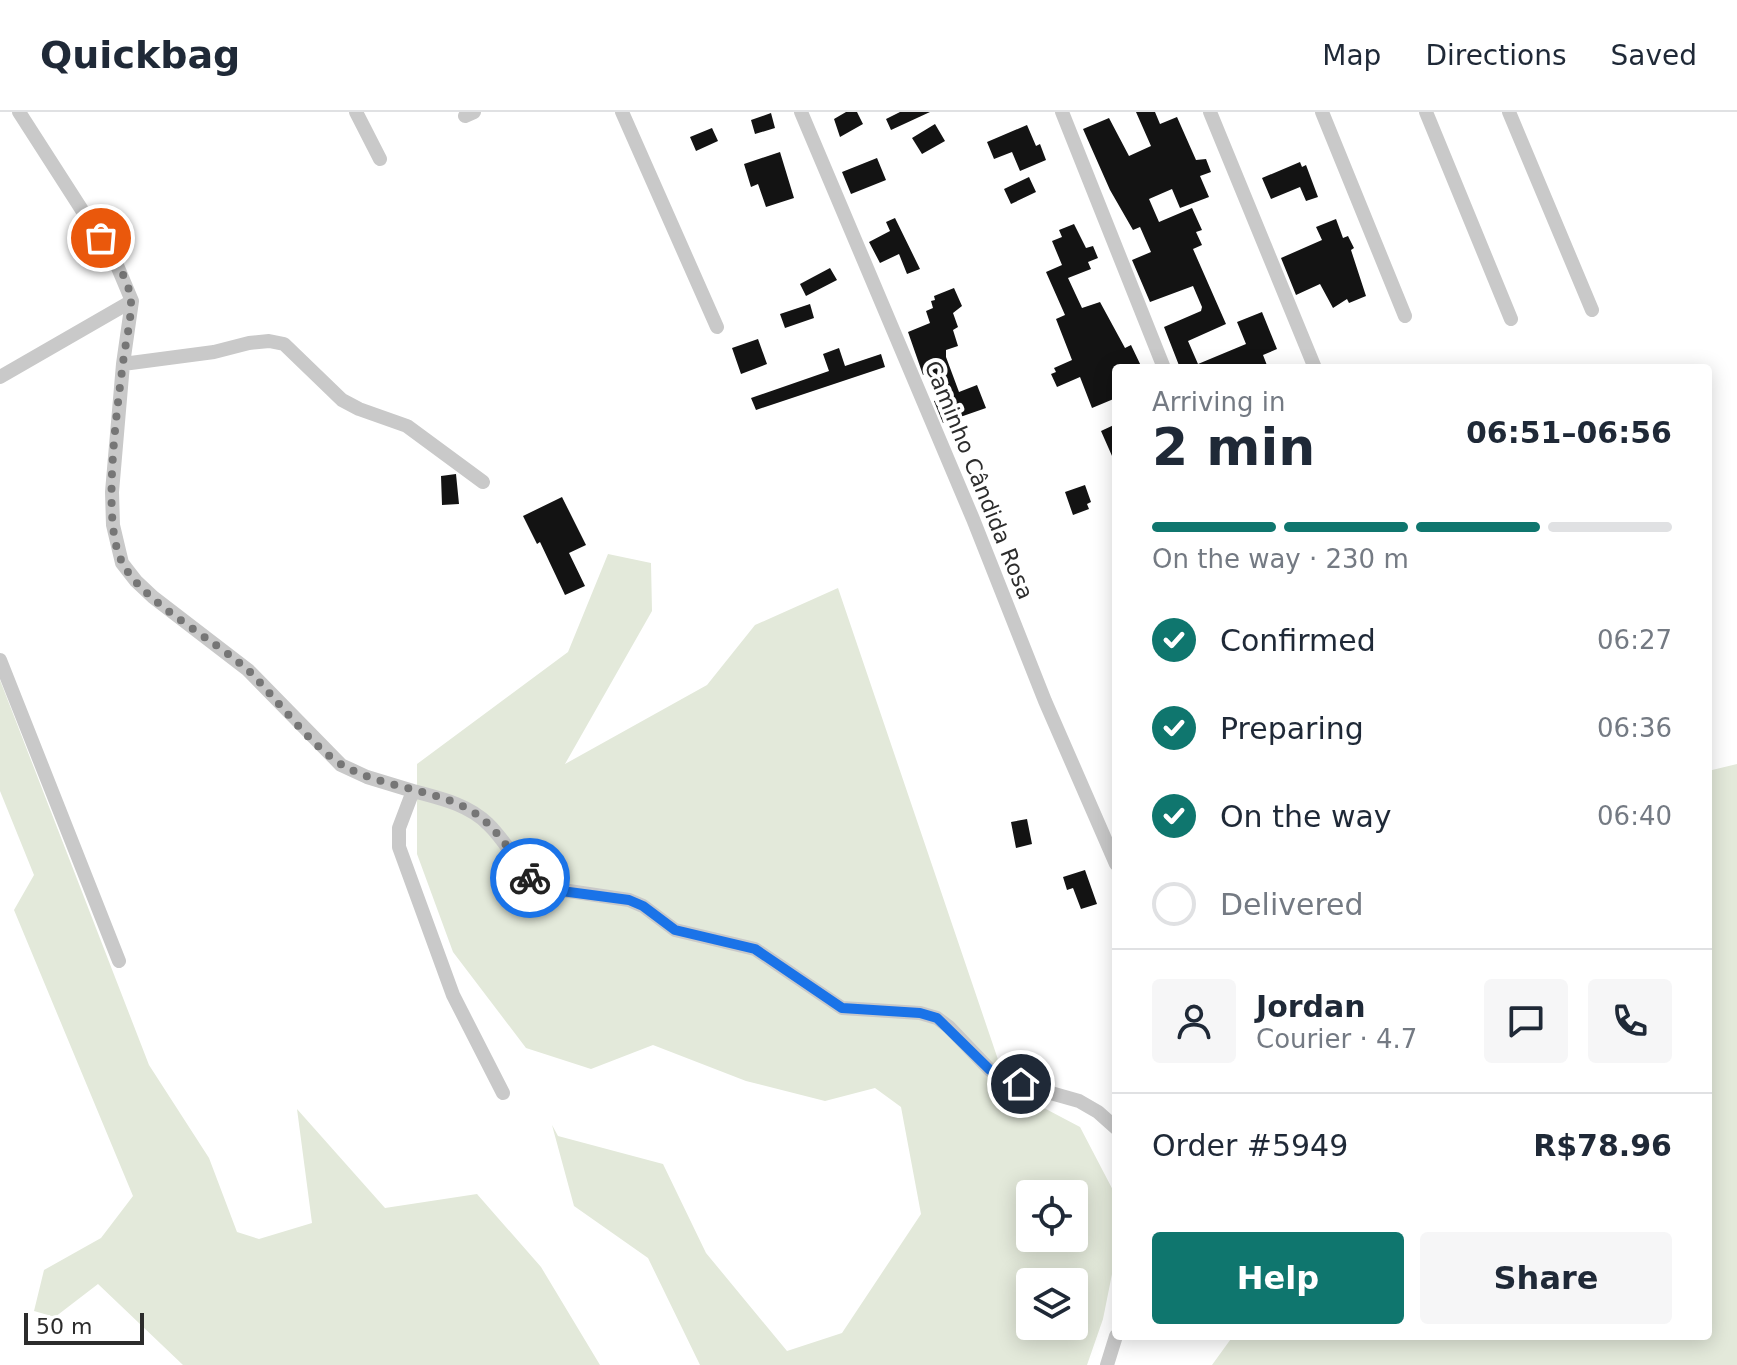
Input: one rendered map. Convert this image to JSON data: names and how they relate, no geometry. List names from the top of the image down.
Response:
{
  "streets": {
    "street": ["Caminho Cândida Rosa"]
  },
  "scale_bar": "50 m",
  "page": {
    "header": "Quickbag",
    "nav": ["Map", "Directions", "Saved"],
    "heading": ["2 min", "Arriving in", "06:51–06:56"],
    "panel": [
      "Jordan",
      "Courier · 4.7",
      "Order #5949",
      "R$78.96"
    ],
    "bar": "On the way · 230 m",
    "list": [
      ["Confirmed", "06:27"],
      ["Preparing", "06:36"],
      ["On the way", "06:40"],
      "Delivered"
    ],
    "buttons": ["Help", "Share"],
    "scale": "50 m"
  }
}
